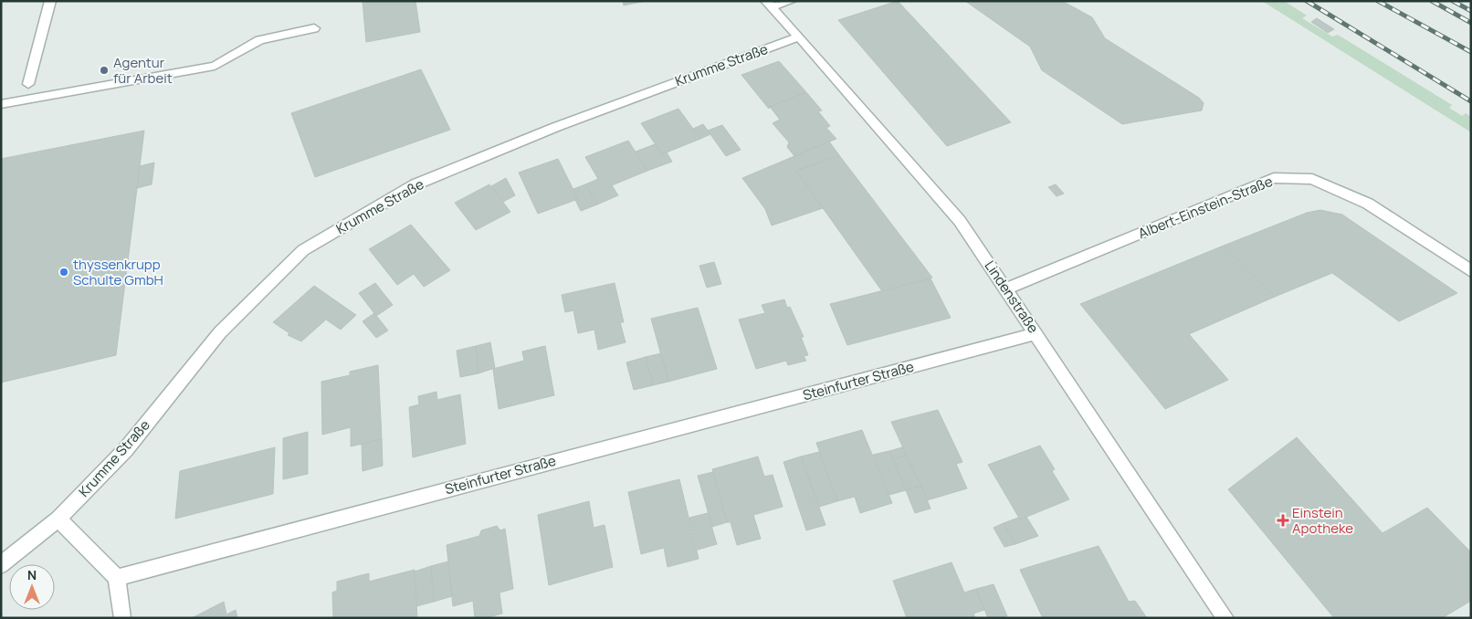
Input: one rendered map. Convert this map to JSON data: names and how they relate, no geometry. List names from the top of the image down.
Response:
{
  "streets": {
    "street": [
      "Krumme Straße",
      "Albert-Einstein-Straße",
      "Lindenstraße",
      "Steinfurter Straße"
    ]
  },
  "crossings": [
    ["Krumme Straße", "Lindenstraße"],
    ["Albert-Einstein-Straße", "Lindenstraße"],
    ["Lindenstraße", "Steinfurter Straße"]
  ],
  "places": {
    "other": ["Agentur für Arbeit", "thyssenkrupp Schulte GmbH"],
    "health": ["Einstein Apotheke"]
  },
  "north": "top"
}
